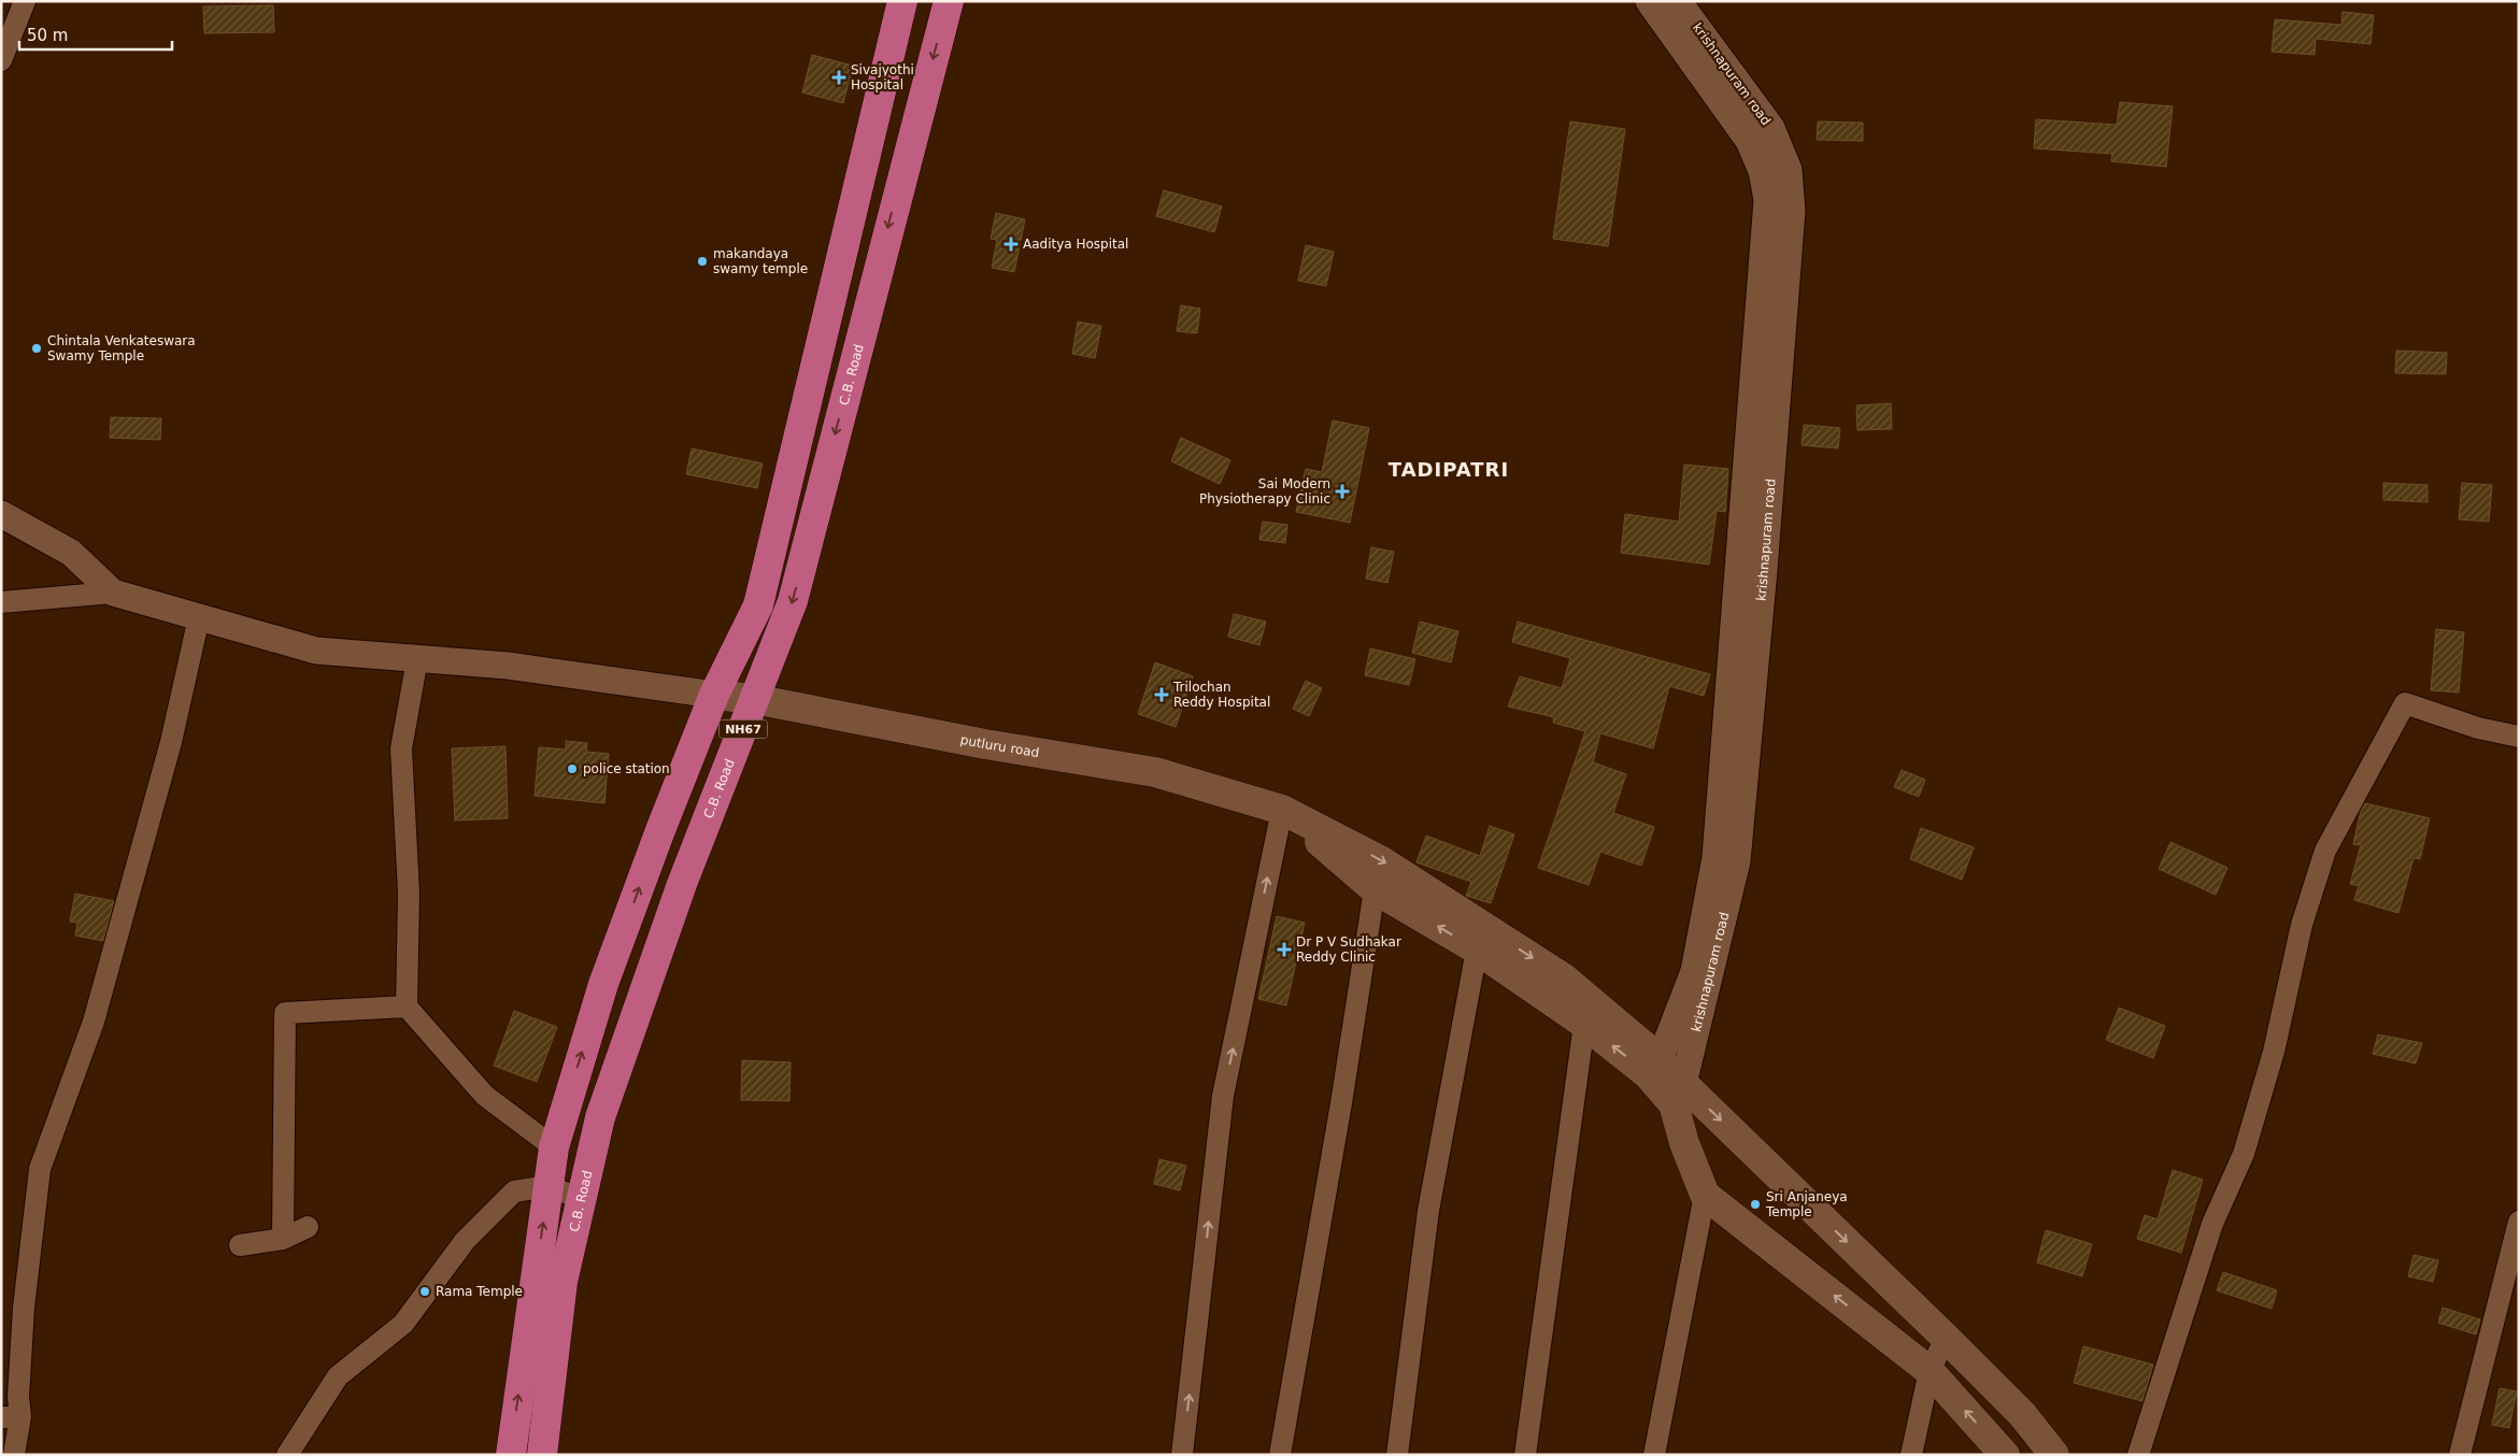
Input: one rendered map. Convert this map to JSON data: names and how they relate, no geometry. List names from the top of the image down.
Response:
{
  "streets": {
    "highway": ["C.B. Road", "NH67"],
    "main road": ["putluru road"],
    "street": ["krishnapuram road"]
  },
  "crossings": [
    ["C.B. Road", "putluru road"],
    ["NH67", "putluru road"]
  ],
  "districts": ["TADIPATRI"],
  "places": {
    "health": [
      "Sivajyothi Hospital",
      "Aaditya Hospital",
      "Sai Modern Physiotherapy Clinic",
      "Trilochan Reddy Hospital",
      "Dr P V Sudhakar Reddy Clinic"
    ],
    "other": [
      "makandaya swamy temple",
      "Chintala Venkateswara Swamy Temple",
      "police station",
      "Sri Anjaneya Temple",
      "Rama Temple"
    ]
  },
  "scale_bar": "50 m"
}
